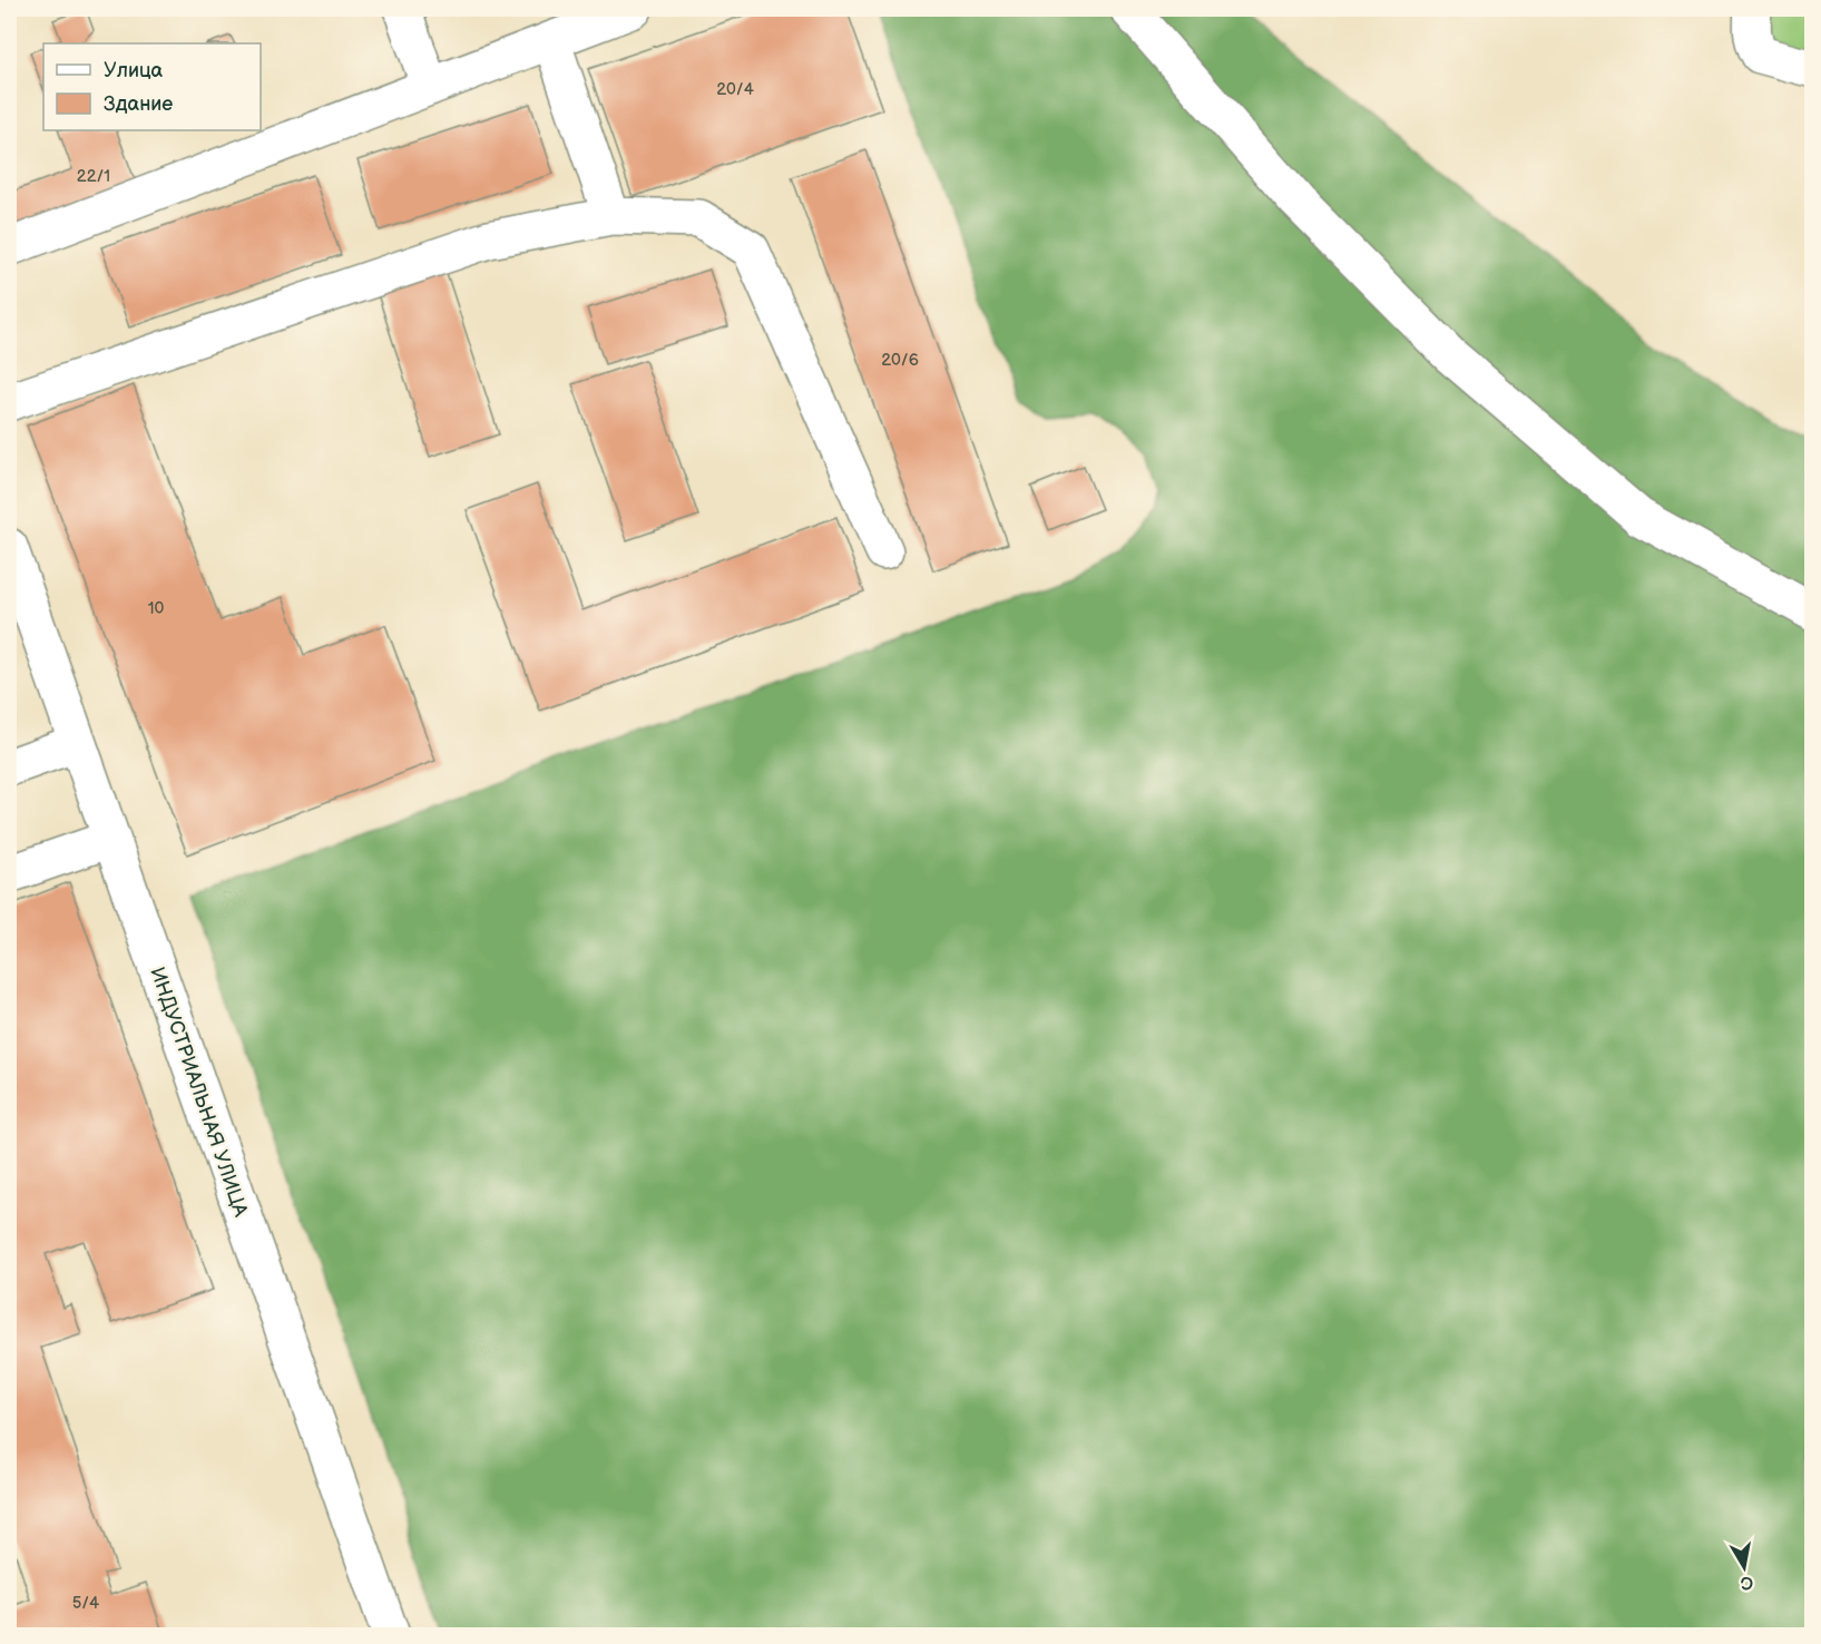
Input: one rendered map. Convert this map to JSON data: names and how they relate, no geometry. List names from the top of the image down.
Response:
{
  "streets": {
    "street": ["ИНДУСТРИАЛЬНАЯ УЛИЦА"]
  },
  "house_numbers": [
    "20/4",
    "22/1",
    "20/6",
    "10",
    "5/4"
  ],
  "legend": ["Улица", "Здание"],
  "north": "bottom"
}
